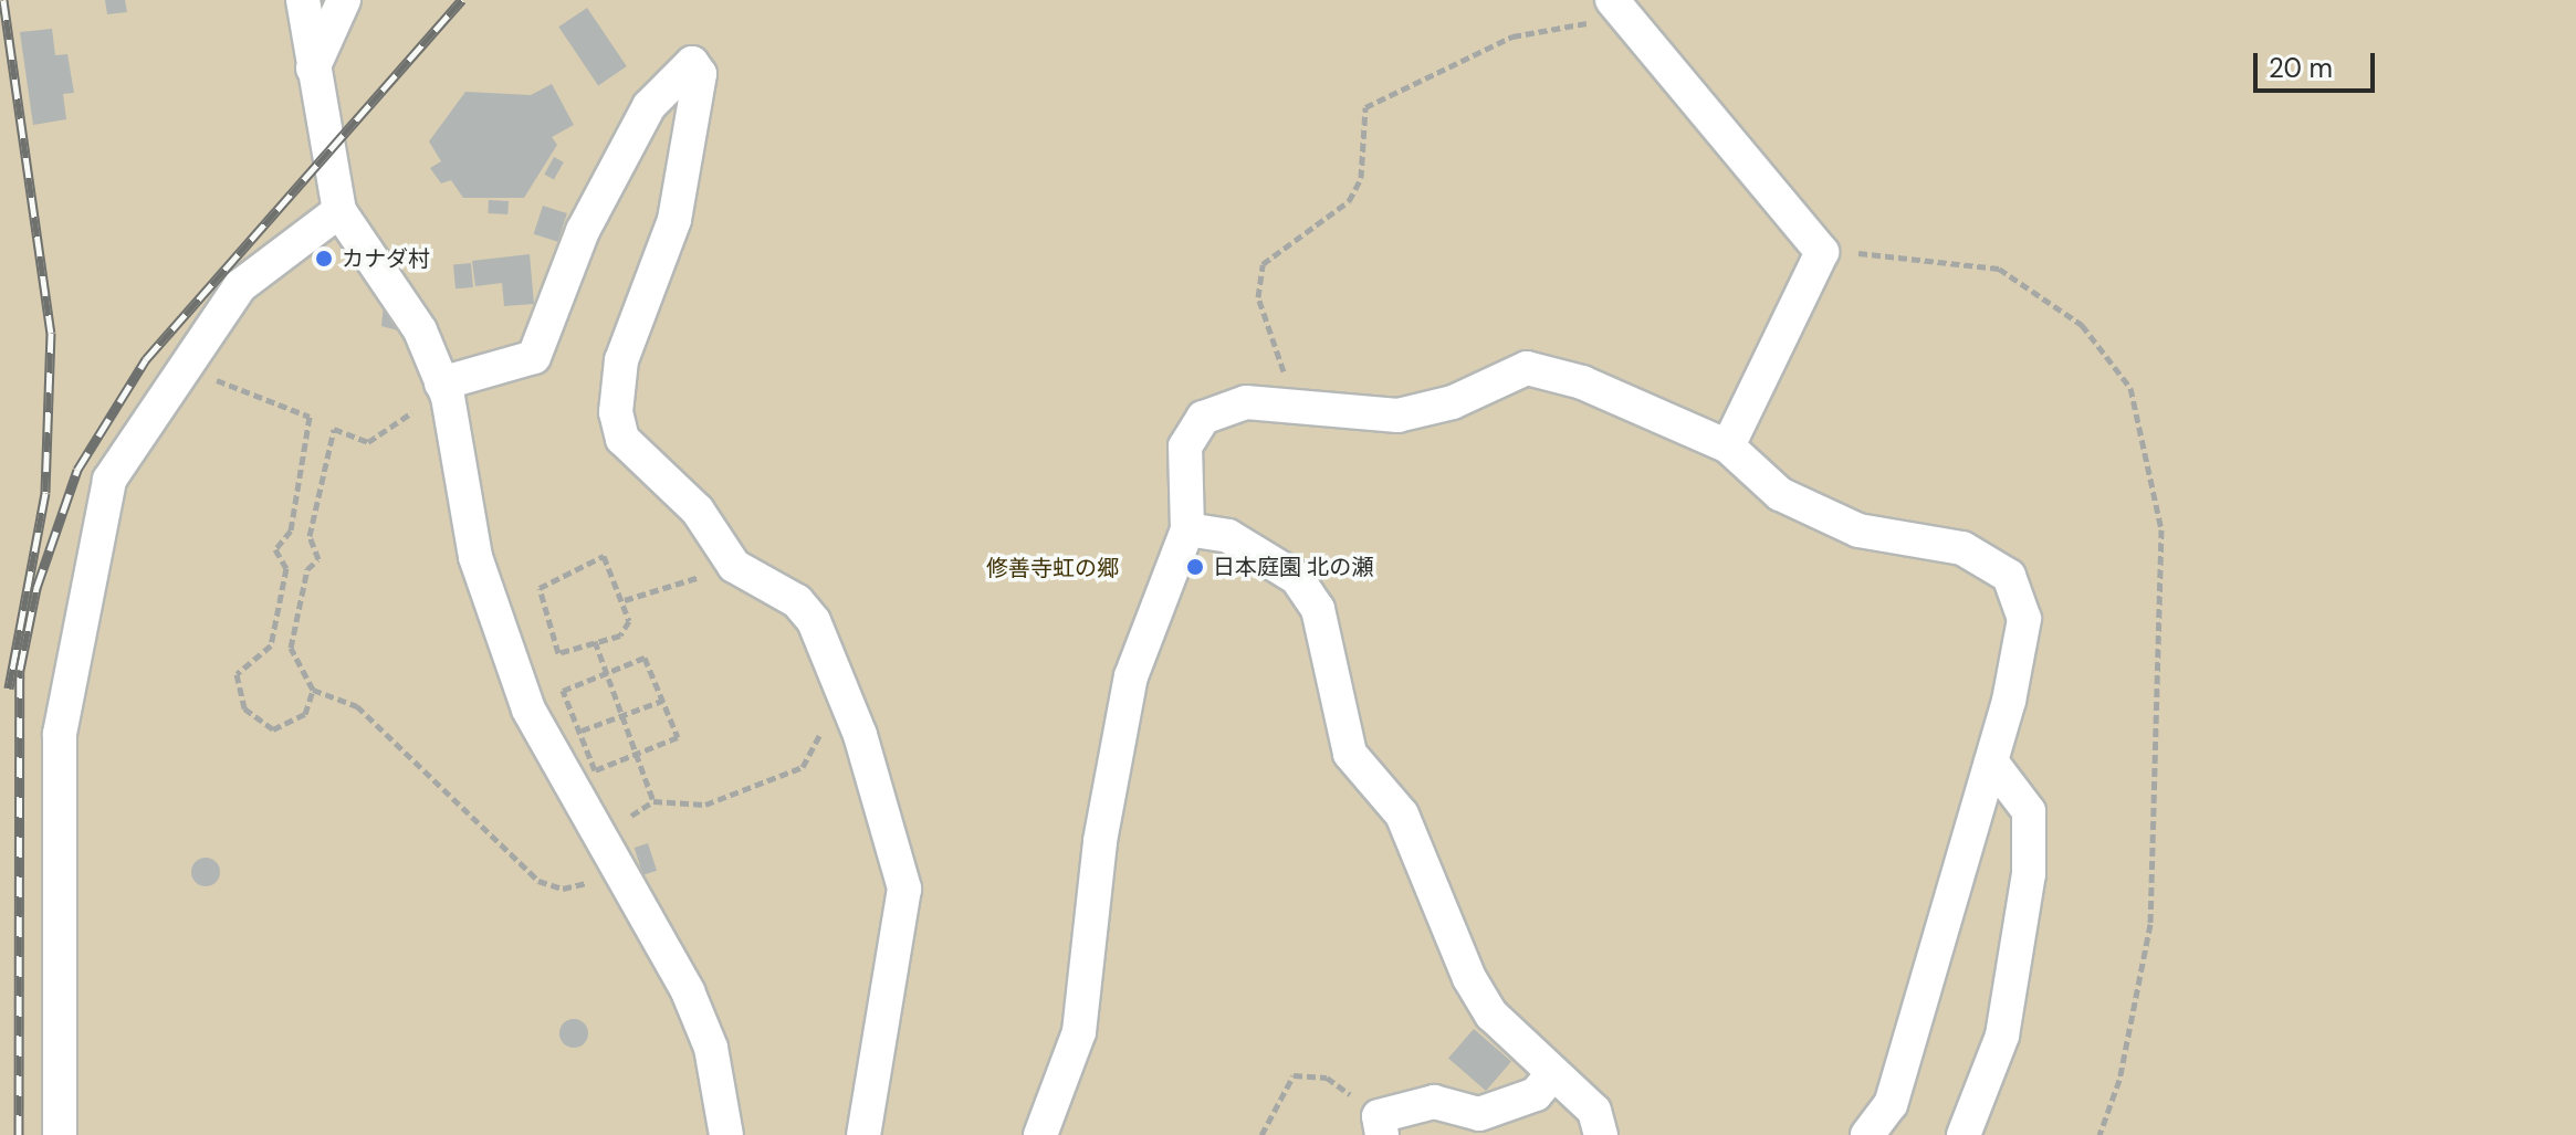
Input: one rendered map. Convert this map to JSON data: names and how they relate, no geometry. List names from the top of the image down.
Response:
{
  "parks": ["修善寺虹の郷"],
  "places": ["カナダ村", "日本庭園 北の瀬"],
  "scale_bar": "20 m"
}
